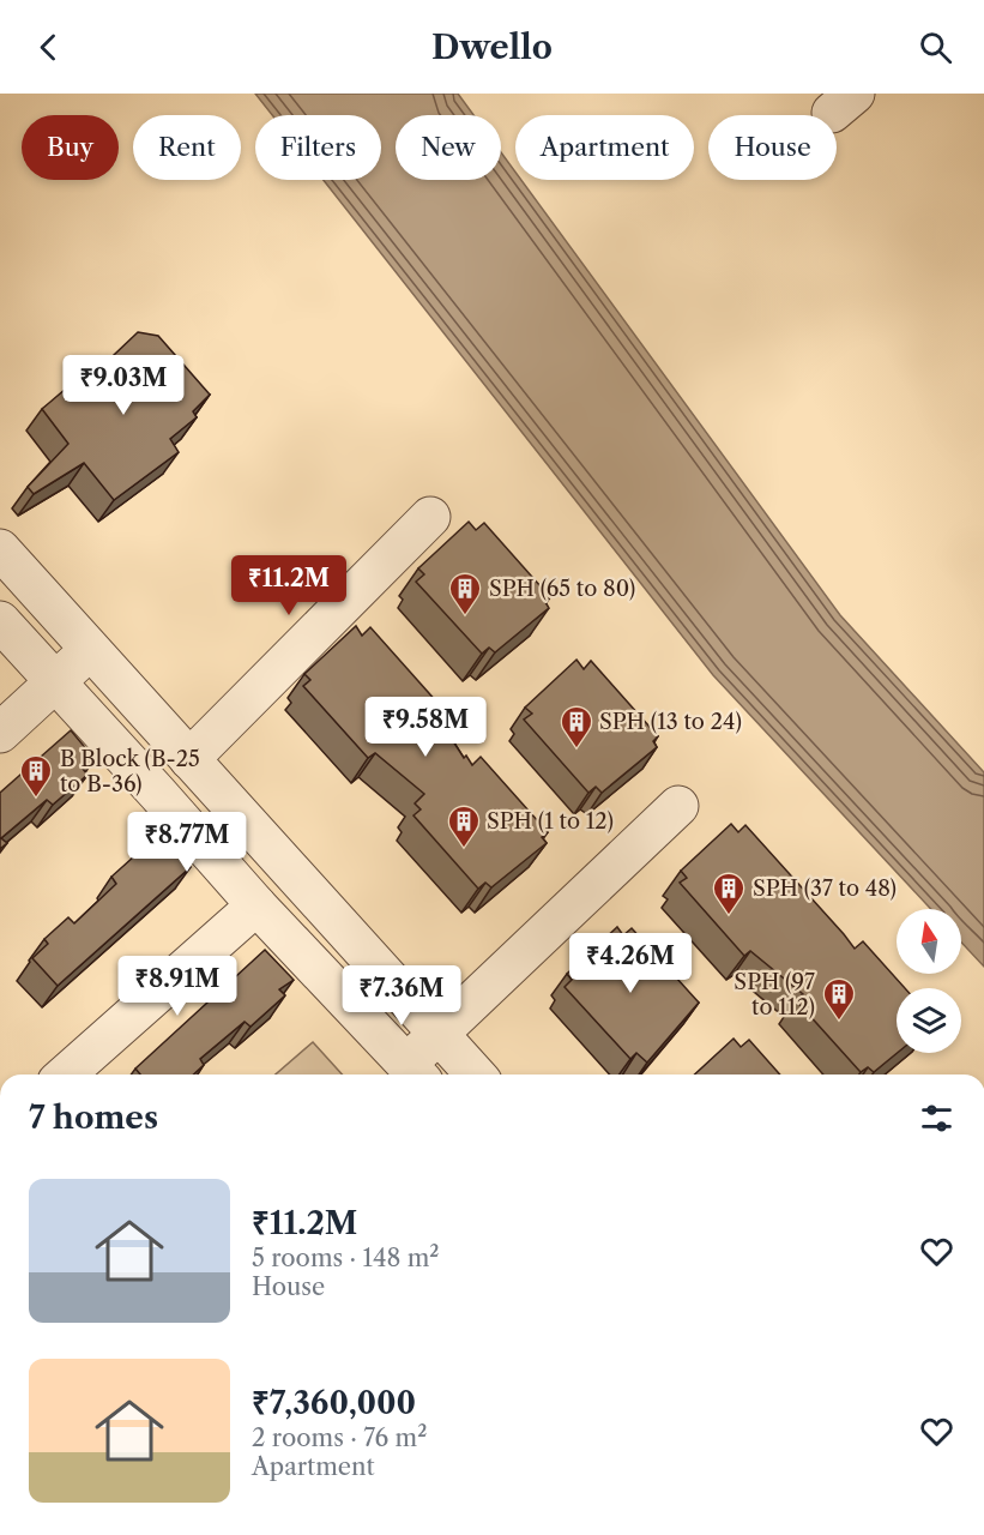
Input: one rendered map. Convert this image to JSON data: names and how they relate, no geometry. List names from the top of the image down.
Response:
{
  "places": {
    "building": [
      "SPH (65 to 80)",
      "SPH (13 to 24)",
      "B Block (B-25 to B-36)",
      "SPH (1 to 12)",
      "SPH (37 to 48)",
      "SPH (97 to 112)"
    ]
  },
  "north": "top",
  "page": {
    "header": "Dwello",
    "chip": [
      "Buy",
      "Rent",
      "Filters",
      "New",
      "Apartment",
      "House"
    ],
    "price": [
      "₹9.03M",
      "₹11.2M",
      "₹9.58M",
      "₹8.77M",
      "₹4.26M",
      "₹8.91M",
      "₹7.36M"
    ],
    "heading": "7 homes",
    "list": [
      {
        "name": "₹11.2M",
        "note": "5 rooms · 148 m² · House"
      },
      {
        "name": "₹7,360,000",
        "note": "2 rooms · 76 m² · Apartment"
      }
    ]
  }
}
